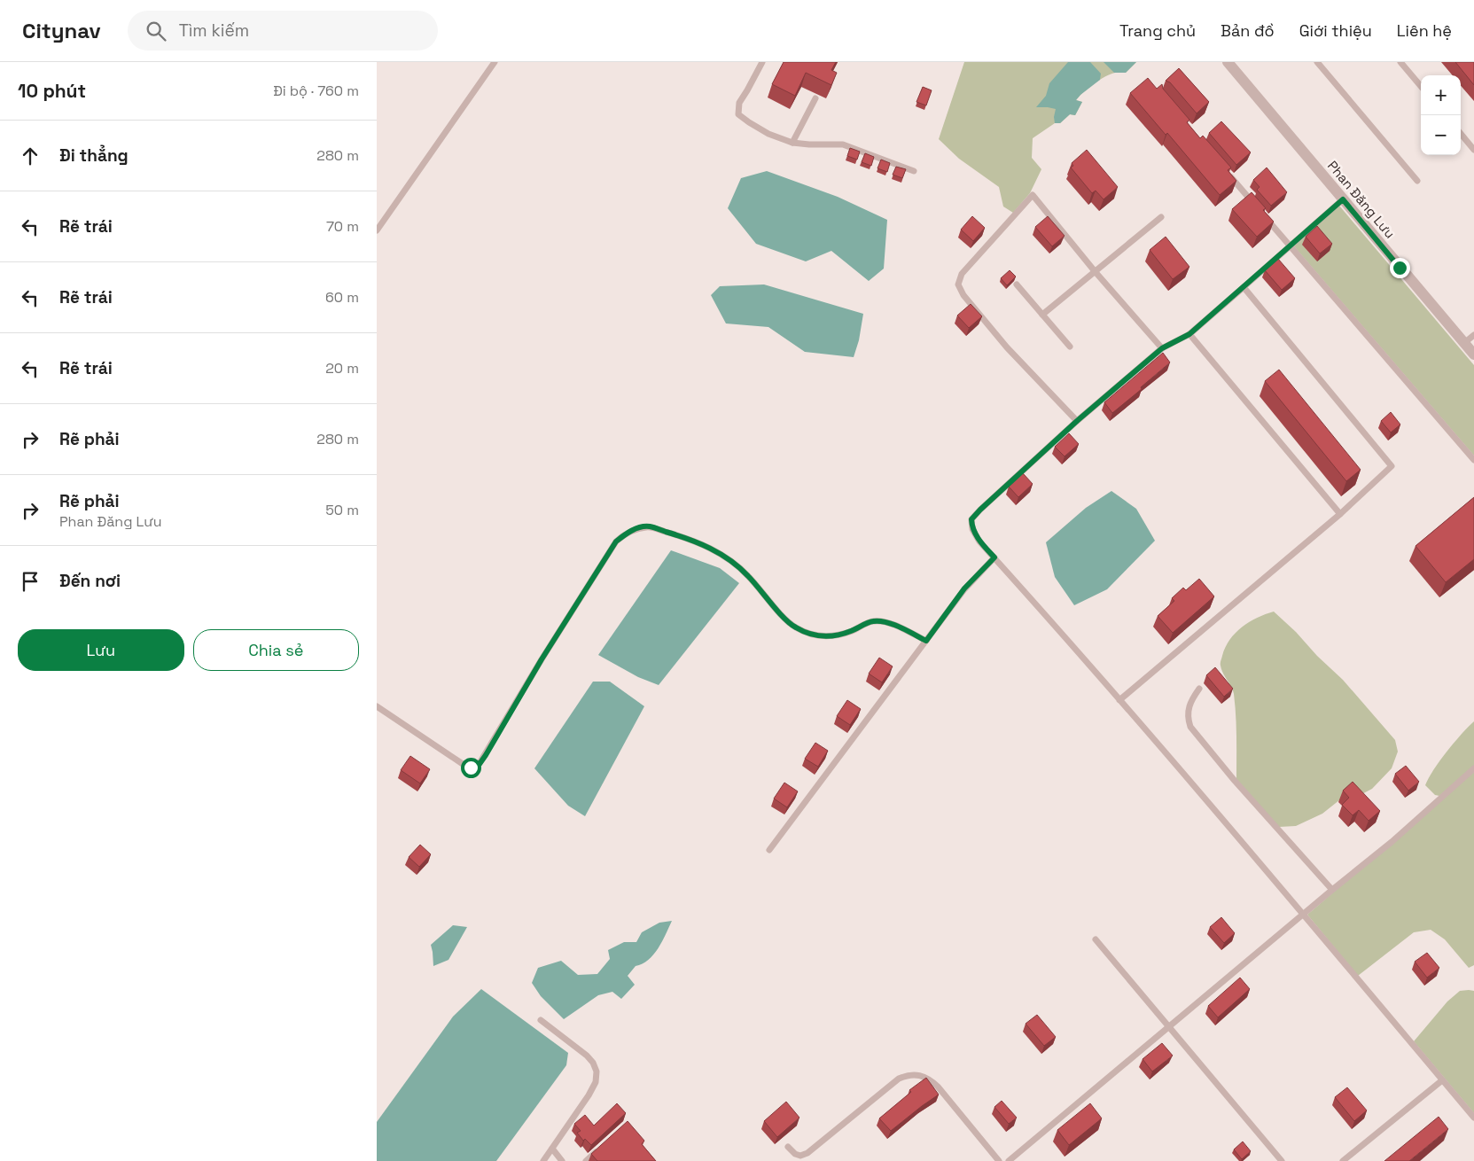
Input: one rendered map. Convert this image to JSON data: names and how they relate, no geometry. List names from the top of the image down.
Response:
{
  "streets": {
    "street": ["Phan Đăng Lưu"]
  },
  "page": {
    "header": "Citynav",
    "search": "Tìm kiếm",
    "nav": [
      "Trang chủ",
      "Bản đồ",
      "Giới thiệu",
      "Liên hệ"
    ],
    "heading": ["10 phút", "Đi bộ · 760 m"],
    "map_buttons": ["+", "−"],
    "list": [
      ["Đi thẳng", "280 m"],
      ["Rẽ trái", "70 m"],
      ["Rẽ trái", "60 m"],
      ["Rẽ trái", "20 m"],
      ["Rẽ phải", "280 m"],
      ["Rẽ phải", "Phan Đăng Lưu", "50 m"],
      "Đến nơi"
    ],
    "buttons": ["Lưu", "Chia sẻ"]
  }
}
